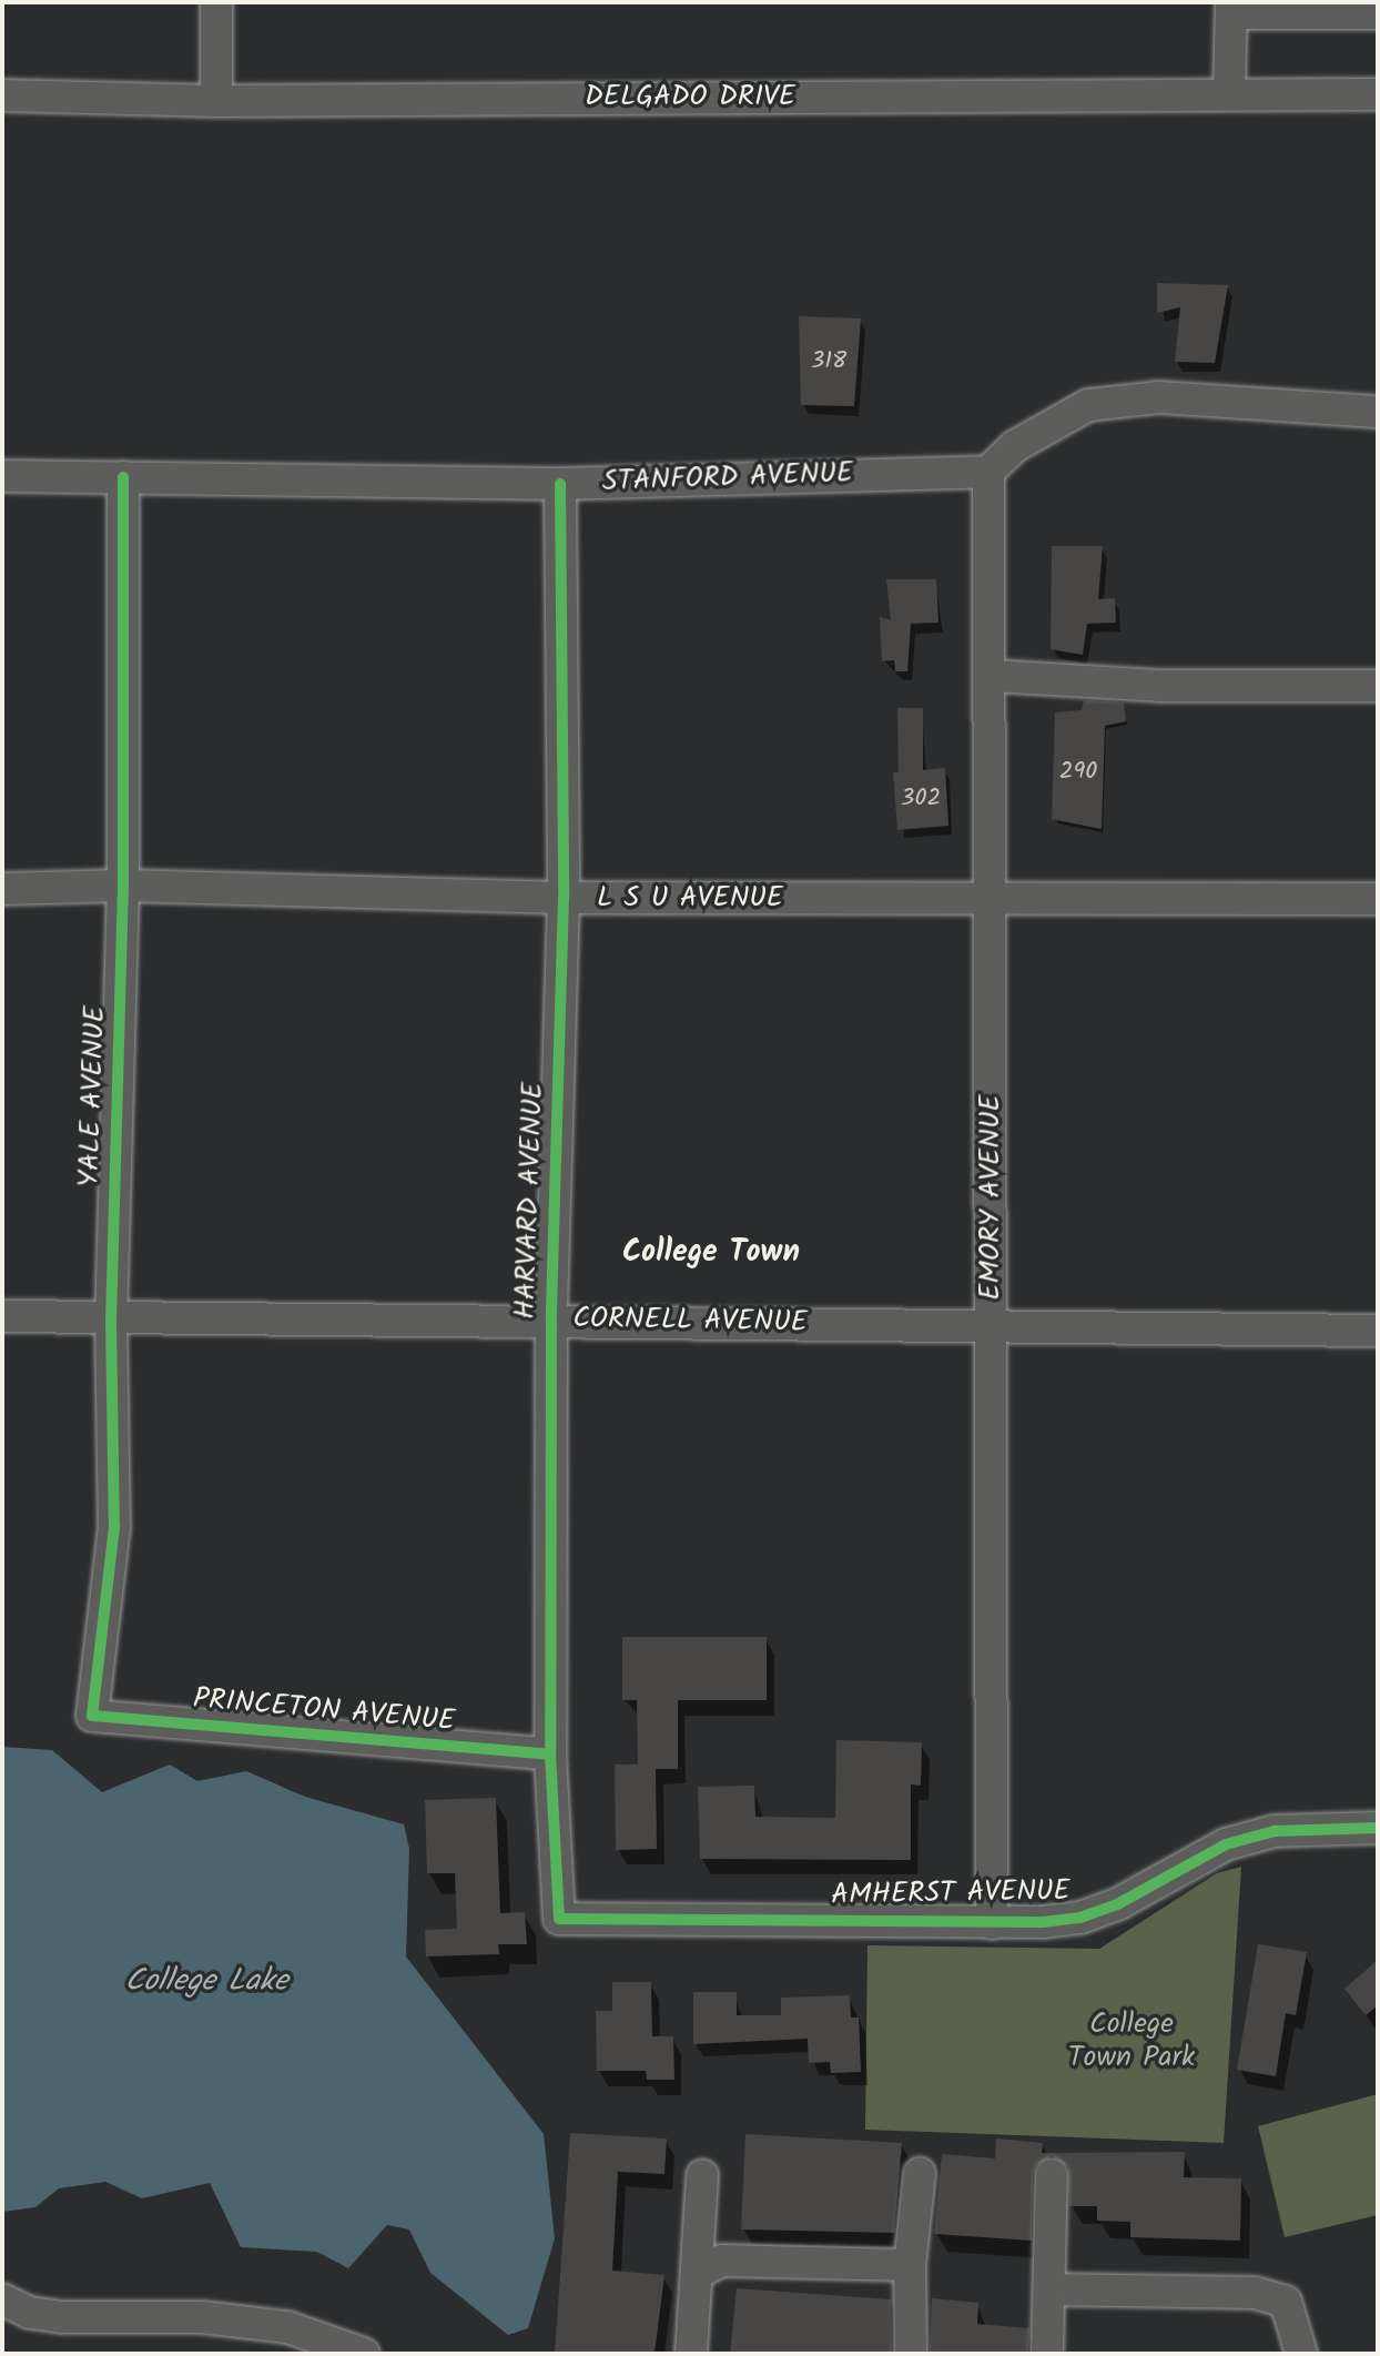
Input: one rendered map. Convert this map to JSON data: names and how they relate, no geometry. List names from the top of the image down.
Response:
{
  "streets": {
    "street": [
      "DELGADO DRIVE",
      "STANFORD AVENUE",
      "L S U AVENUE",
      "YALE AVENUE",
      "EMORY AVENUE",
      "HARVARD AVENUE",
      "CORNELL AVENUE",
      "PRINCETON AVENUE",
      "AMHERST AVENUE"
    ]
  },
  "crossings": [
    ["STANFORD AVENUE", "YALE AVENUE"],
    ["STANFORD AVENUE", "EMORY AVENUE"],
    ["STANFORD AVENUE", "HARVARD AVENUE"],
    ["L S U AVENUE", "YALE AVENUE"],
    ["L S U AVENUE", "EMORY AVENUE"],
    ["L S U AVENUE", "HARVARD AVENUE"],
    ["YALE AVENUE", "CORNELL AVENUE"],
    ["YALE AVENUE", "PRINCETON AVENUE"],
    ["EMORY AVENUE", "CORNELL AVENUE"],
    ["EMORY AVENUE", "AMHERST AVENUE"],
    ["HARVARD AVENUE", "CORNELL AVENUE"],
    ["HARVARD AVENUE", "PRINCETON AVENUE"],
    ["HARVARD AVENUE", "AMHERST AVENUE"]
  ],
  "districts": ["College Town"],
  "water": ["College Lake"],
  "parks": ["College Town Park"],
  "house_numbers": ["318", "290", "302"]
}
